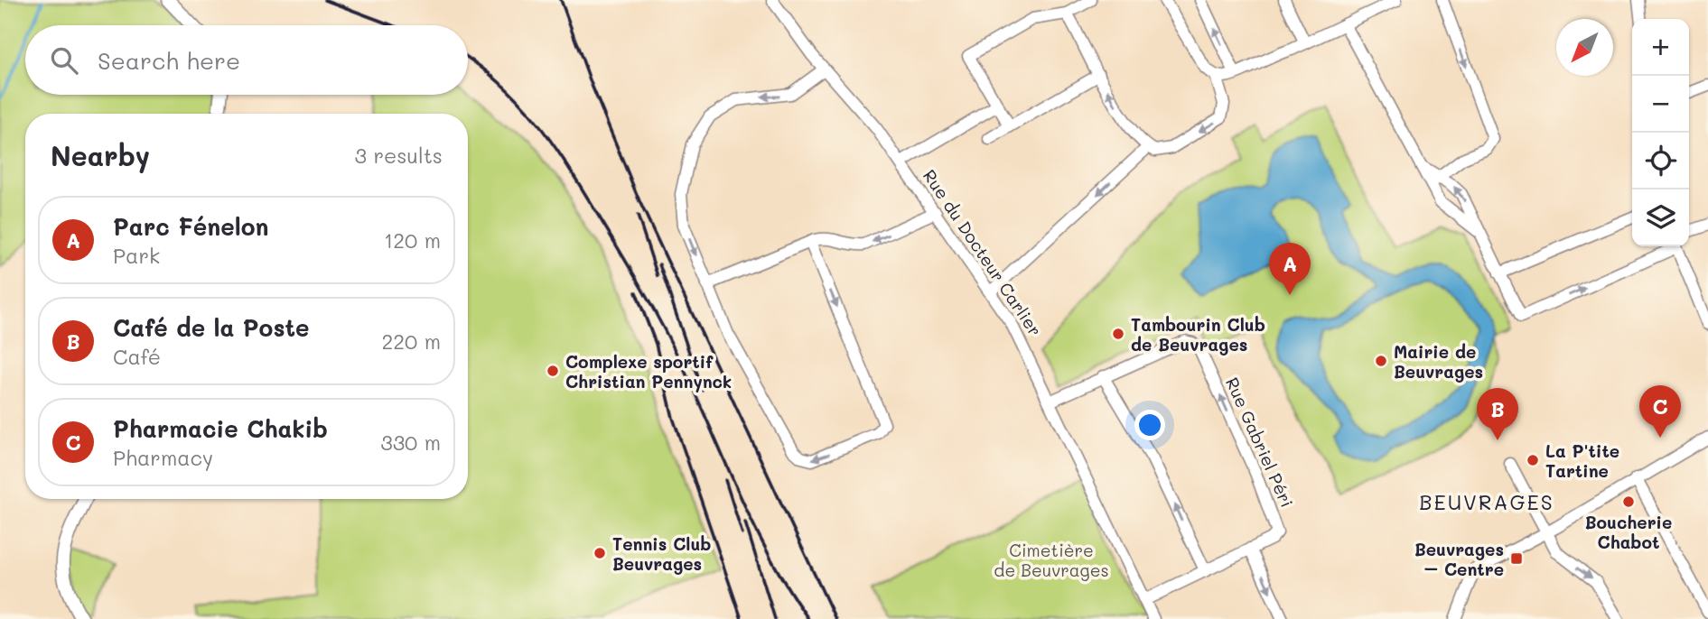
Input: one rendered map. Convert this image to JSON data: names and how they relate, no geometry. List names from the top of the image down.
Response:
{
  "streets": {
    "street": ["Rue du Docteur Carlier", "Rue Gabriel Péri"]
  },
  "crossings": [
    ["Rue du Docteur Carlier", "Rue Gabriel Péri"]
  ],
  "districts": ["BEUVRAGES"],
  "parks": ["Cimetière de Beuvrages"],
  "places": {
    "other": [
      "Tambourin Club de Beuvrages",
      "Mairie de Beuvrages",
      "Complexe sportif Christian Pennynck",
      "La P'tite Tartine",
      "Boucherie Chabot",
      "Tennis Club Beuvrages"
    ],
    "transit": ["Beuvrages – Centre"]
  },
  "north": "bottom left",
  "page": {
    "map_buttons": ["+", "−"],
    "search": "Search here",
    "heading": ["Nearby", "3 results"],
    "list": [
      {
        "mark": "A",
        "name": "Parc Fénelon",
        "note": "Park",
        "value": "120 m"
      },
      {
        "mark": "B",
        "name": "Café de la Poste",
        "note": "Café",
        "value": "220 m"
      },
      {
        "mark": "C",
        "name": "Pharmacie Chakib",
        "note": "Pharmacy",
        "value": "330 m"
      }
    ],
    "pins": ["A", "C", "B"]
  }
}
